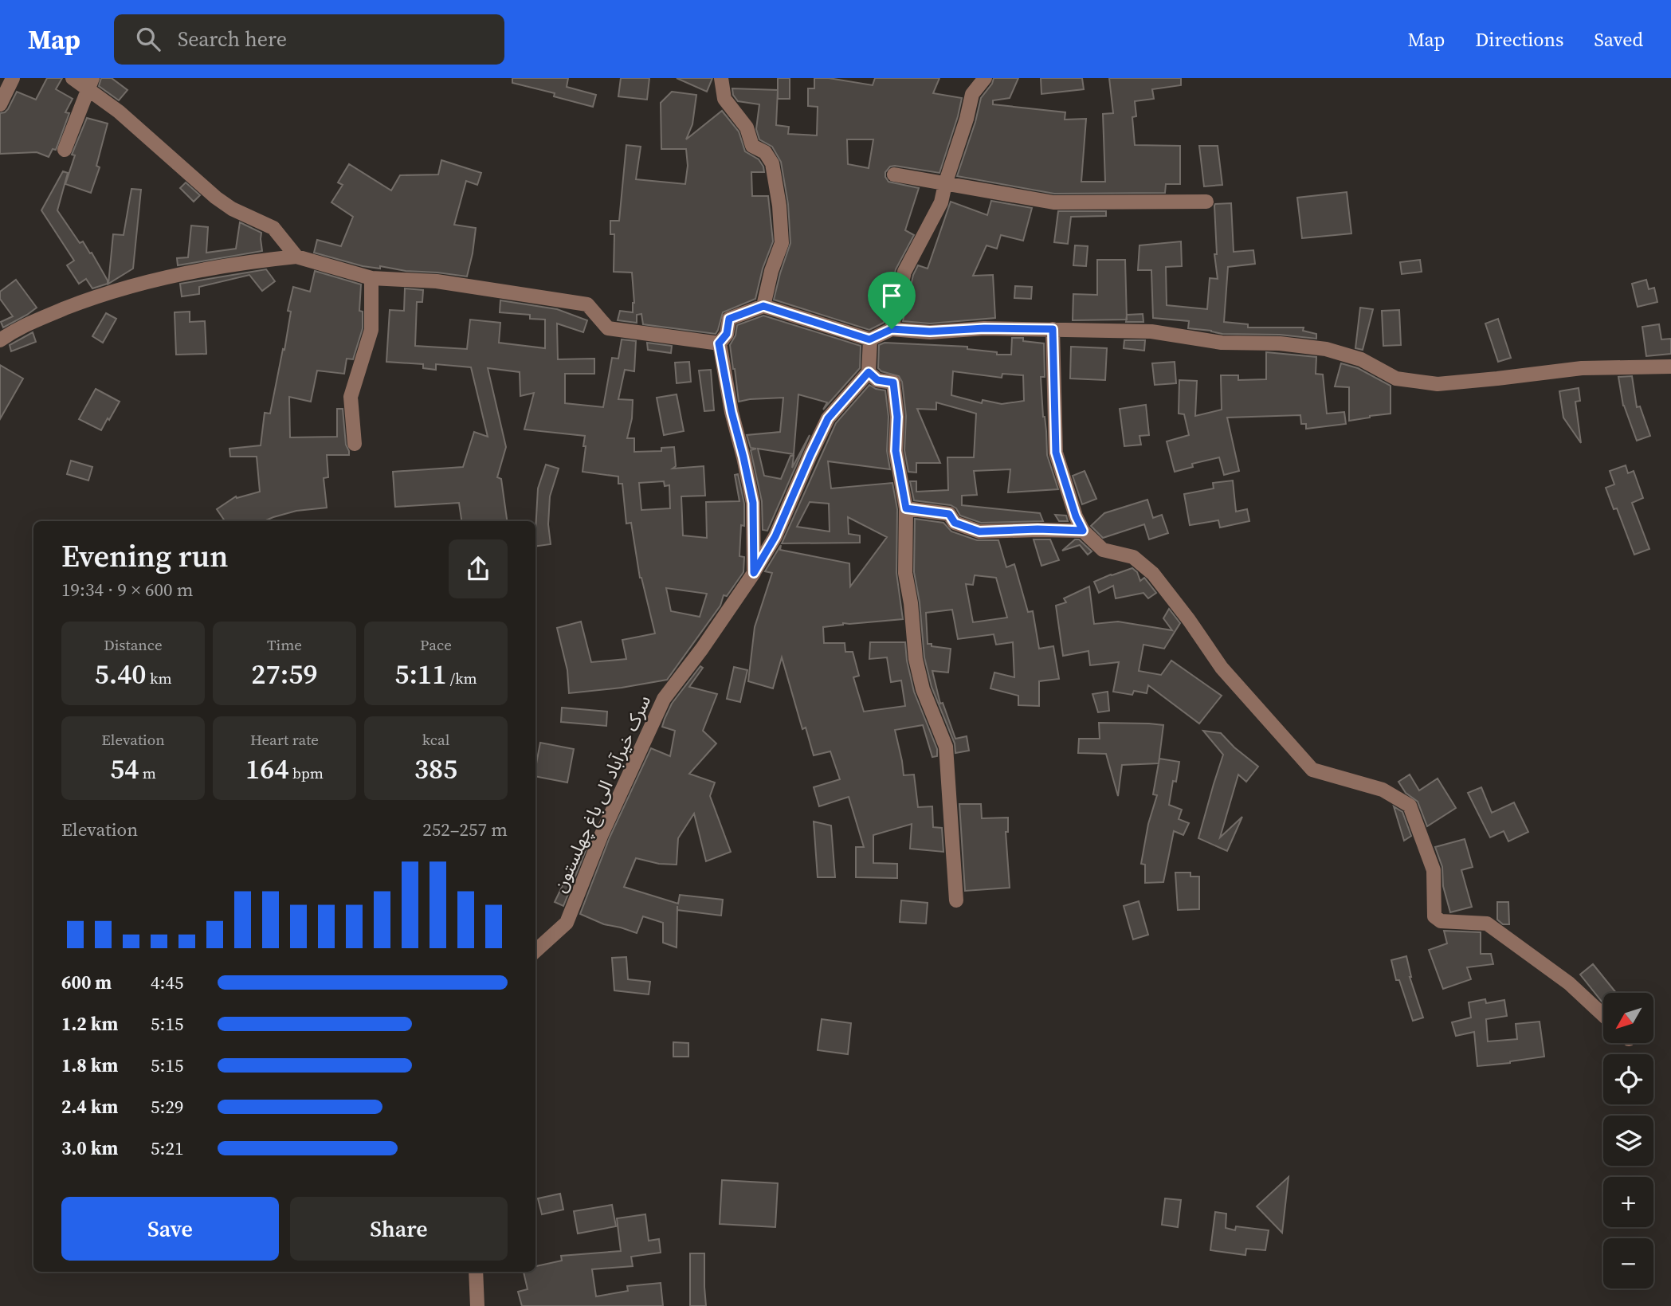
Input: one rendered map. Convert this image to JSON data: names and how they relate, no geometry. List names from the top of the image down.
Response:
{
  "streets": {
    "street": ["سرک خیرآباد الی باغ چهلستون"]
  },
  "north": "bottom left",
  "page": {
    "header": "Map",
    "search": "Search here",
    "nav": ["Map", "Directions", "Saved"],
    "heading": ["Evening run", "19:34 · 9 × 600 m"],
    "stats": [
      ["Distance", "5.40 km"],
      ["Time", "27:59"],
      ["Pace", "5:11 /km"],
      ["Elevation", "54 m"],
      ["Heart rate", "164 bpm"],
      ["kcal", "385"]
    ],
    "chart": ["Elevation", "252–257 m"],
    "list": [
      {
        "name": "600 m",
        "note": "4:45"
      },
      {
        "name": "1.2 km",
        "note": "5:15"
      },
      {
        "name": "1.8 km",
        "note": "5:15"
      },
      {
        "name": "2.4 km",
        "note": "5:29"
      },
      {
        "name": "3.0 km",
        "note": "5:21"
      }
    ],
    "map_buttons": ["+", "−"],
    "buttons": ["Save", "Share"]
  }
}
